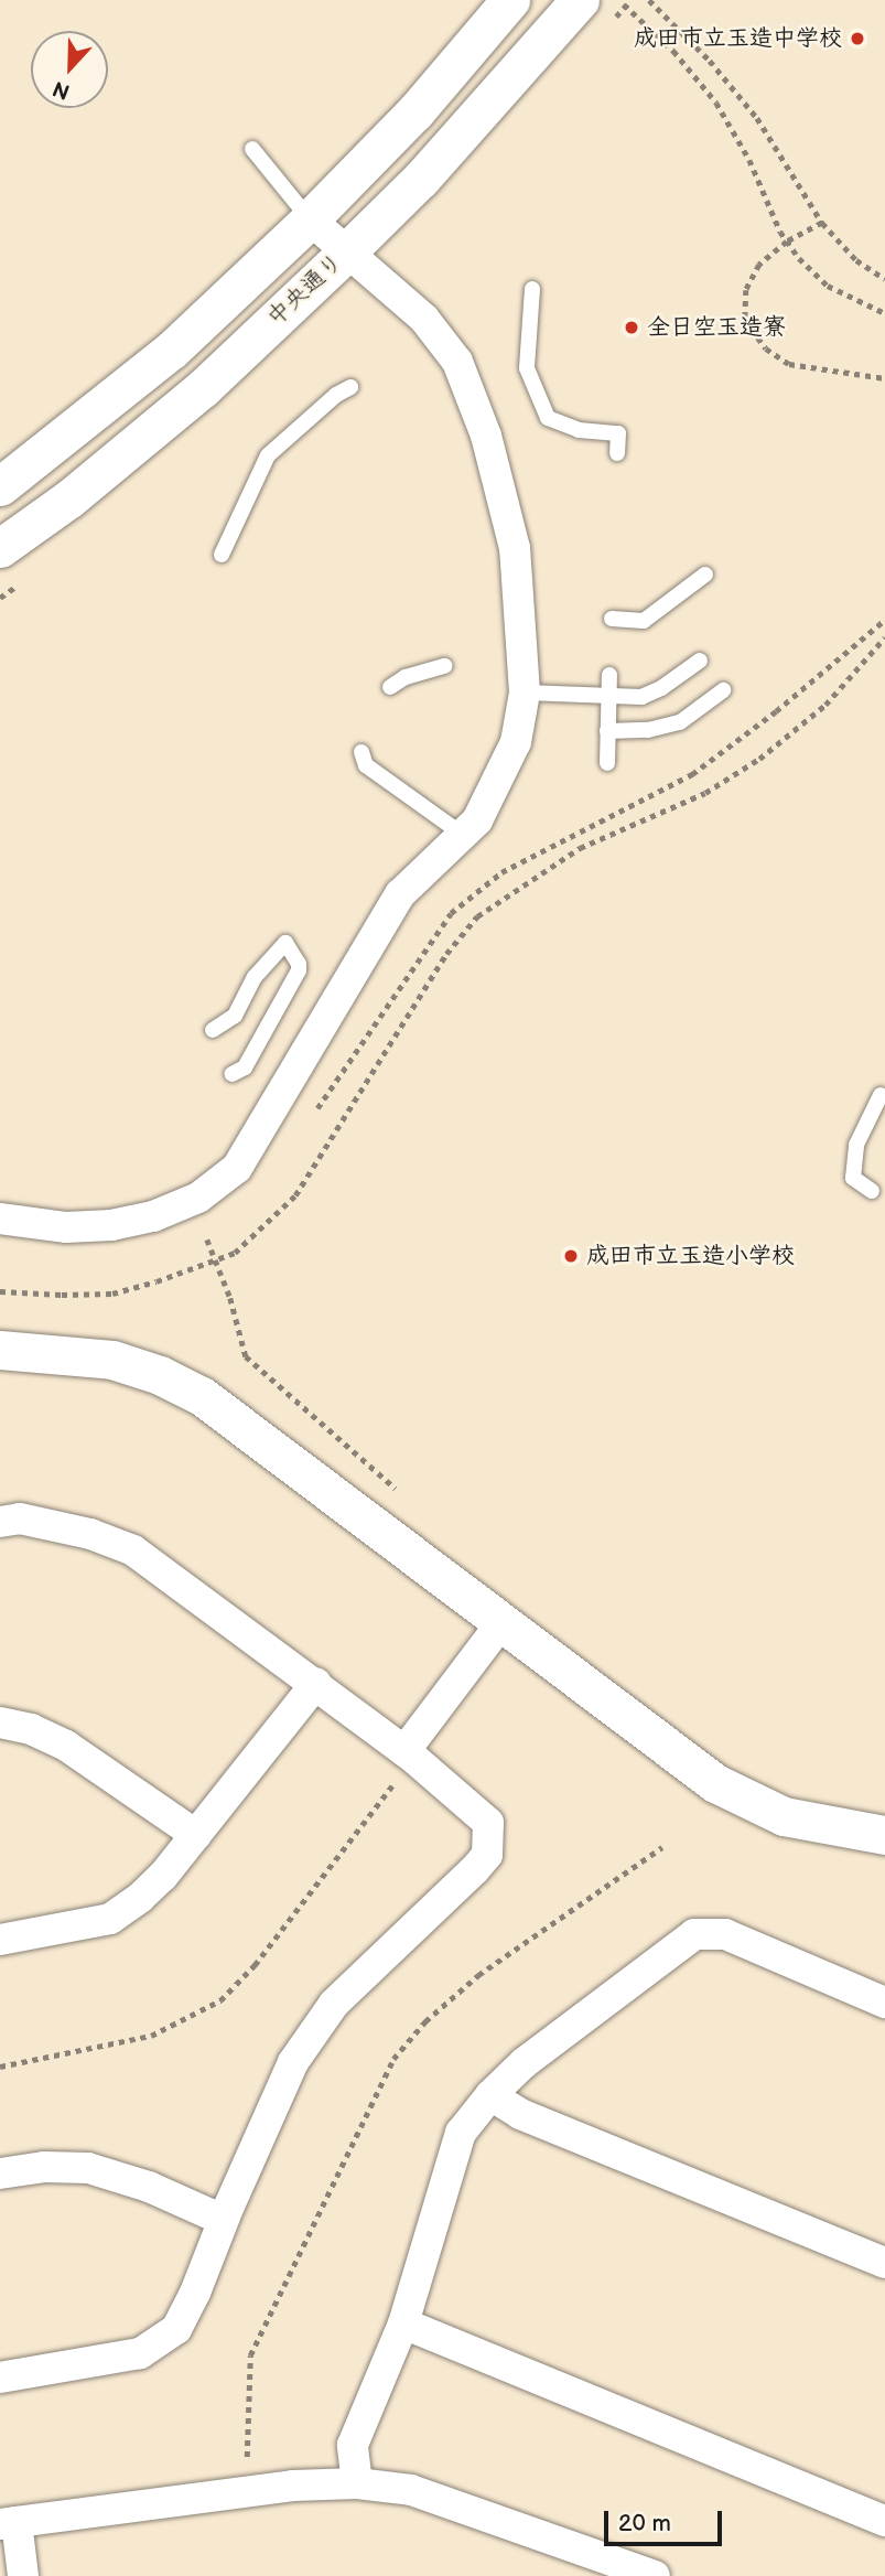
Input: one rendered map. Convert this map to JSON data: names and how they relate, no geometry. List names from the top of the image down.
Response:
{
  "streets": {
    "street": ["中央通り"]
  },
  "places": ["成田市立玉造中学校", "全日空玉造寮", "成田市立玉造小学校"],
  "scale_bar": "20 m",
  "north": "bottom"
}
